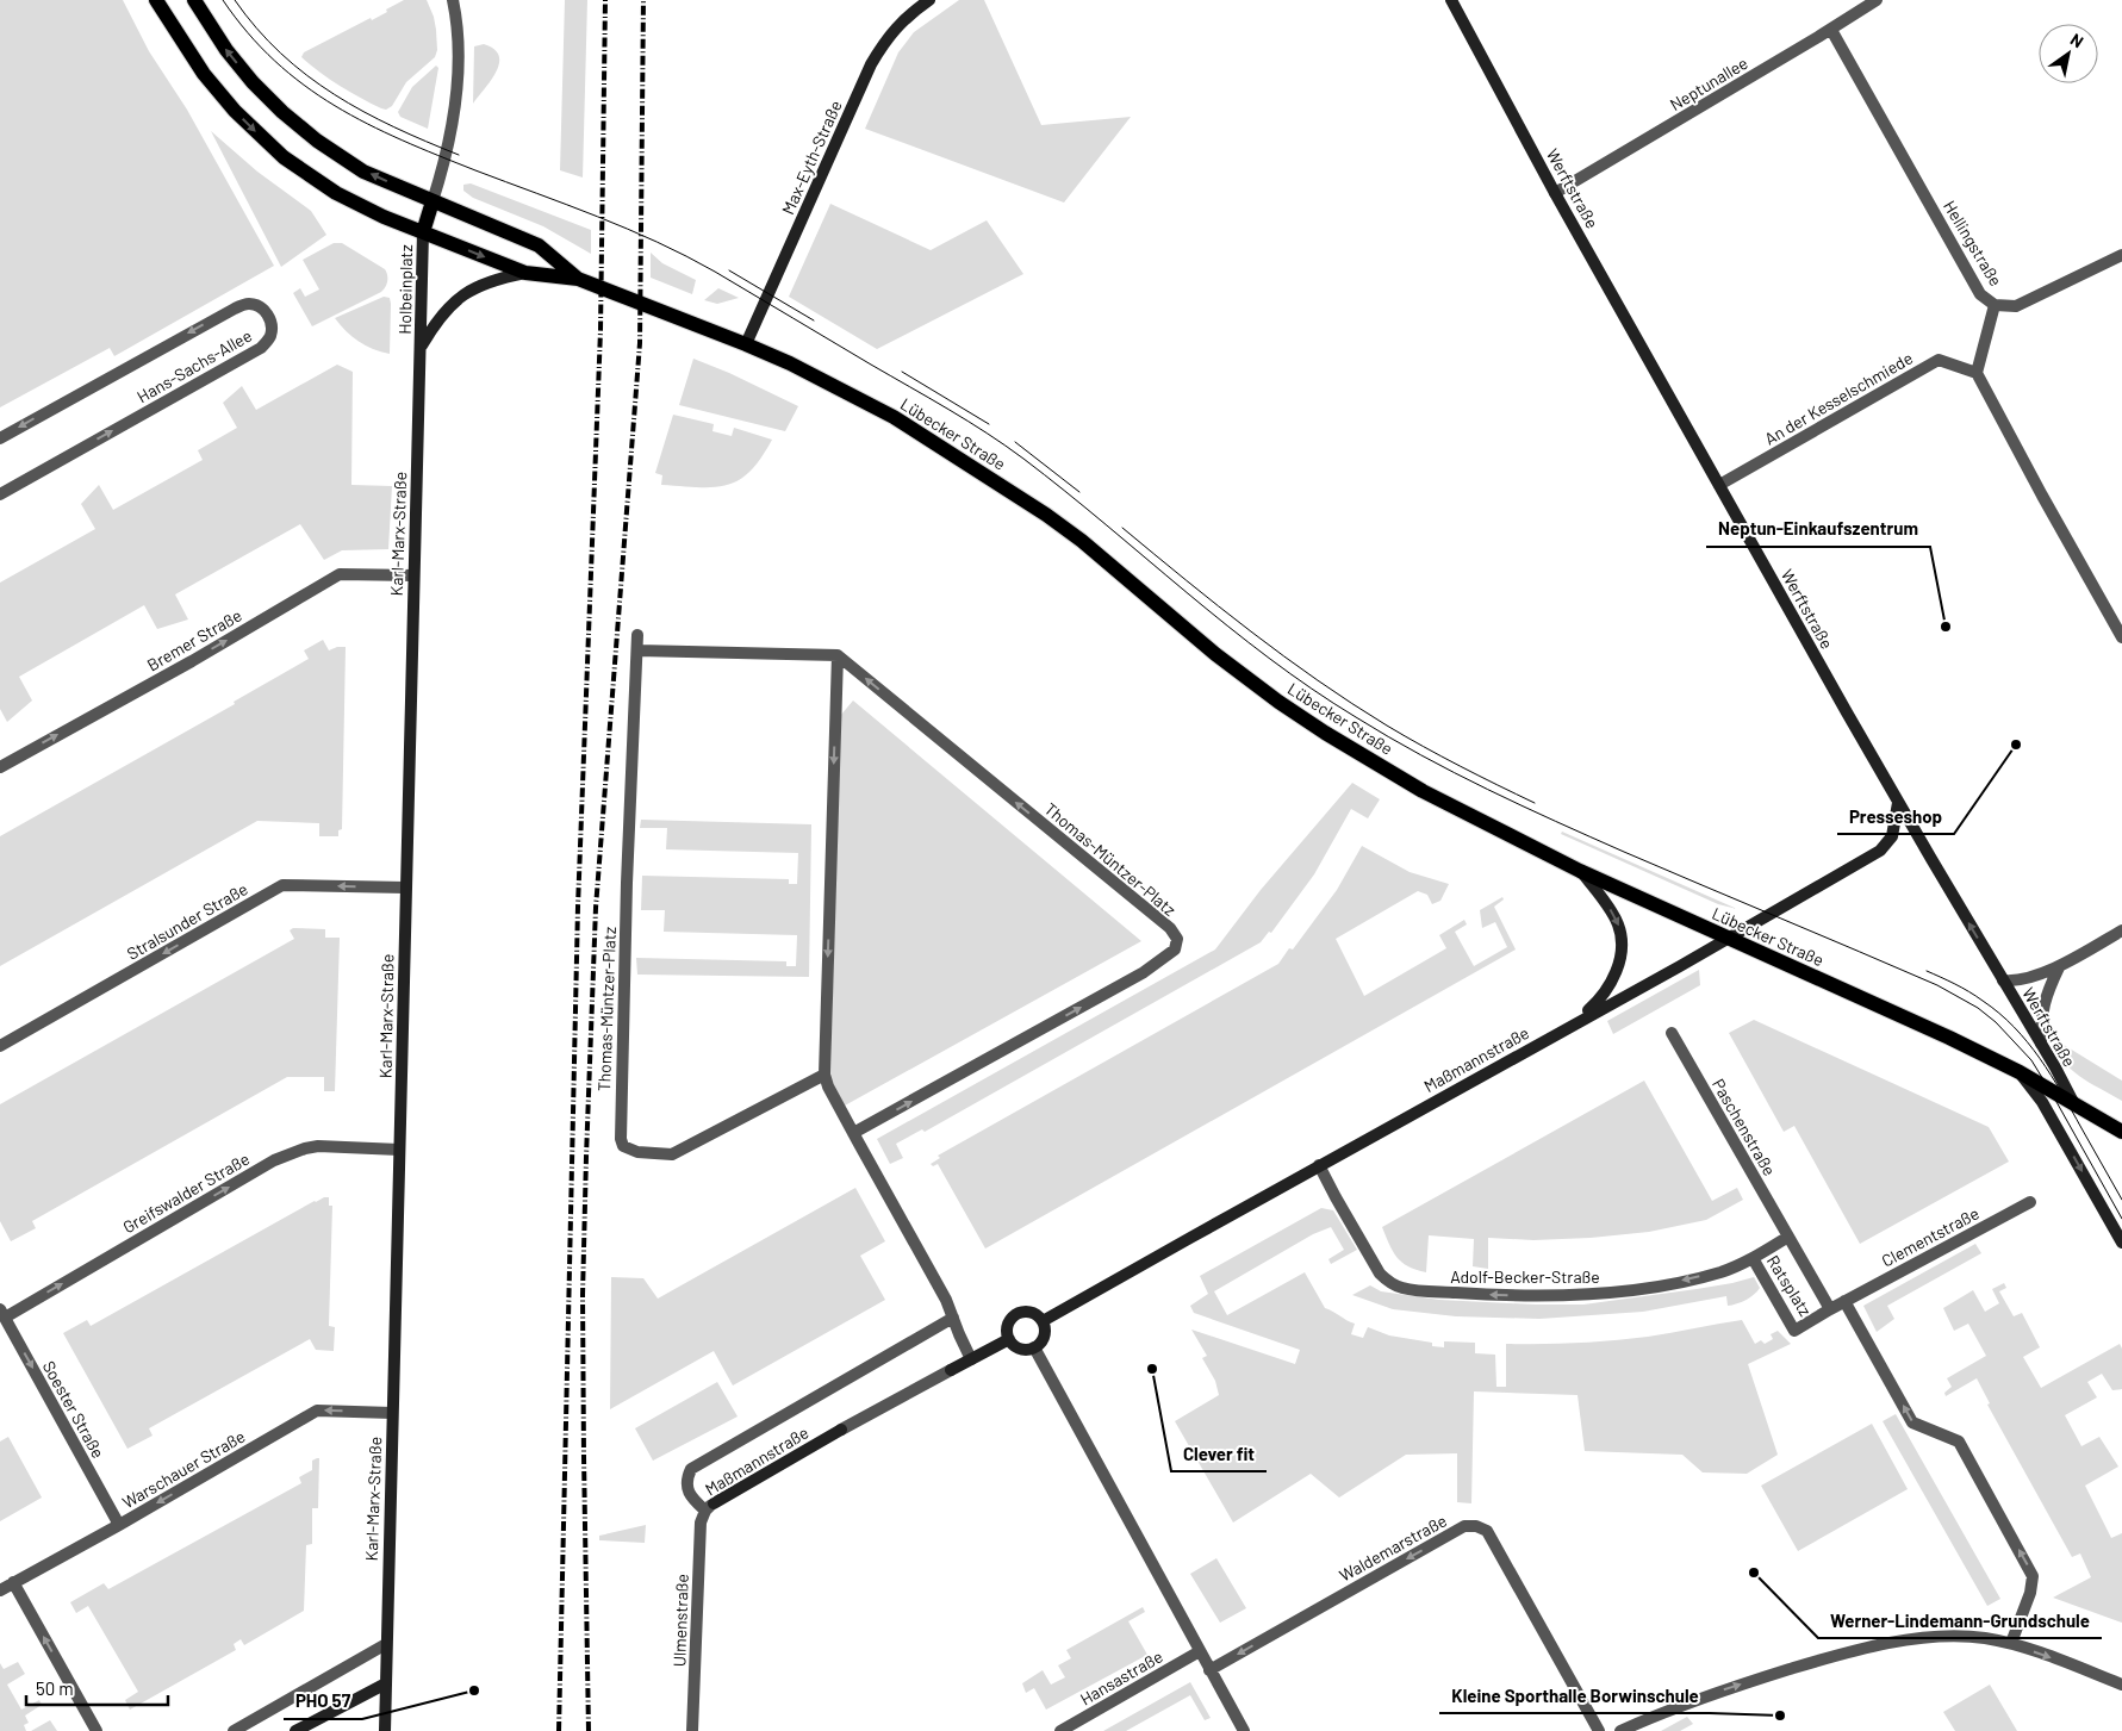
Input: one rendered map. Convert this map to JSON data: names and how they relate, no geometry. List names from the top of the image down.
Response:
{
  "streets": {
    "main road": ["Lübecker Straße"],
    "street": [
      "Neptunallee",
      "Max-Eyth-Straße",
      "Werftstraße",
      "Hellingstraße",
      "Holbeinplatz",
      "Hans-Sachs-Allee",
      "An der Kesselschmiede",
      "Karl-Marx-Straße",
      "Bremer Straße",
      "Thomas-Müntzer-Platz",
      "Stralsunder Straße",
      "Maßmannstraße",
      "Paschenstraße",
      "Greifswalder Straße",
      "Clementstraße",
      "Adolf-Becker-Straße",
      "Ratsplatz",
      "Soester Straße",
      "Warschauer Straße",
      "Waldemarstraße",
      "Ulmenstraße",
      "Hansastraße"
    ]
  },
  "crossings": [
    ["Neptunallee", "Werftstraße"],
    ["Neptunallee", "Hellingstraße"],
    ["Max-Eyth-Straße", "Lübecker Straße"],
    ["Werftstraße", "An der Kesselschmiede"],
    ["Werftstraße", "Lübecker Straße"],
    ["Werftstraße", "Maßmannstraße"],
    ["Hellingstraße", "An der Kesselschmiede"],
    ["Holbeinplatz", "Lübecker Straße"],
    ["Holbeinplatz", "Karl-Marx-Straße"],
    ["Lübecker Straße", "Maßmannstraße"],
    ["Karl-Marx-Straße", "Bremer Straße"],
    ["Karl-Marx-Straße", "Stralsunder Straße"],
    ["Karl-Marx-Straße", "Greifswalder Straße"],
    ["Karl-Marx-Straße", "Warschauer Straße"],
    ["Maßmannstraße", "Adolf-Becker-Straße"],
    ["Maßmannstraße", "Ulmenstraße"],
    ["Paschenstraße", "Adolf-Becker-Straße"],
    ["Paschenstraße", "Ratsplatz"],
    ["Greifswalder Straße", "Soester Straße"],
    ["Clementstraße", "Ratsplatz"],
    ["Adolf-Becker-Straße", "Ratsplatz"],
    ["Soester Straße", "Warschauer Straße"]
  ],
  "one_way": [
    "Bremer Straße",
    "Stralsunder Straße",
    "Greifswalder Straße",
    "Adolf-Becker-Straße",
    "Soester Straße",
    "Warschauer Straße"
  ],
  "places": [
    "Neptun-Einkaufszentrum",
    "Presseshop",
    "Clever fit",
    "Werner-Lindemann-Grundschule",
    "PHO 57",
    "Kleine Sporthalle Borwinschule"
  ],
  "scale_bar": "50 m",
  "north": "top right"
}
